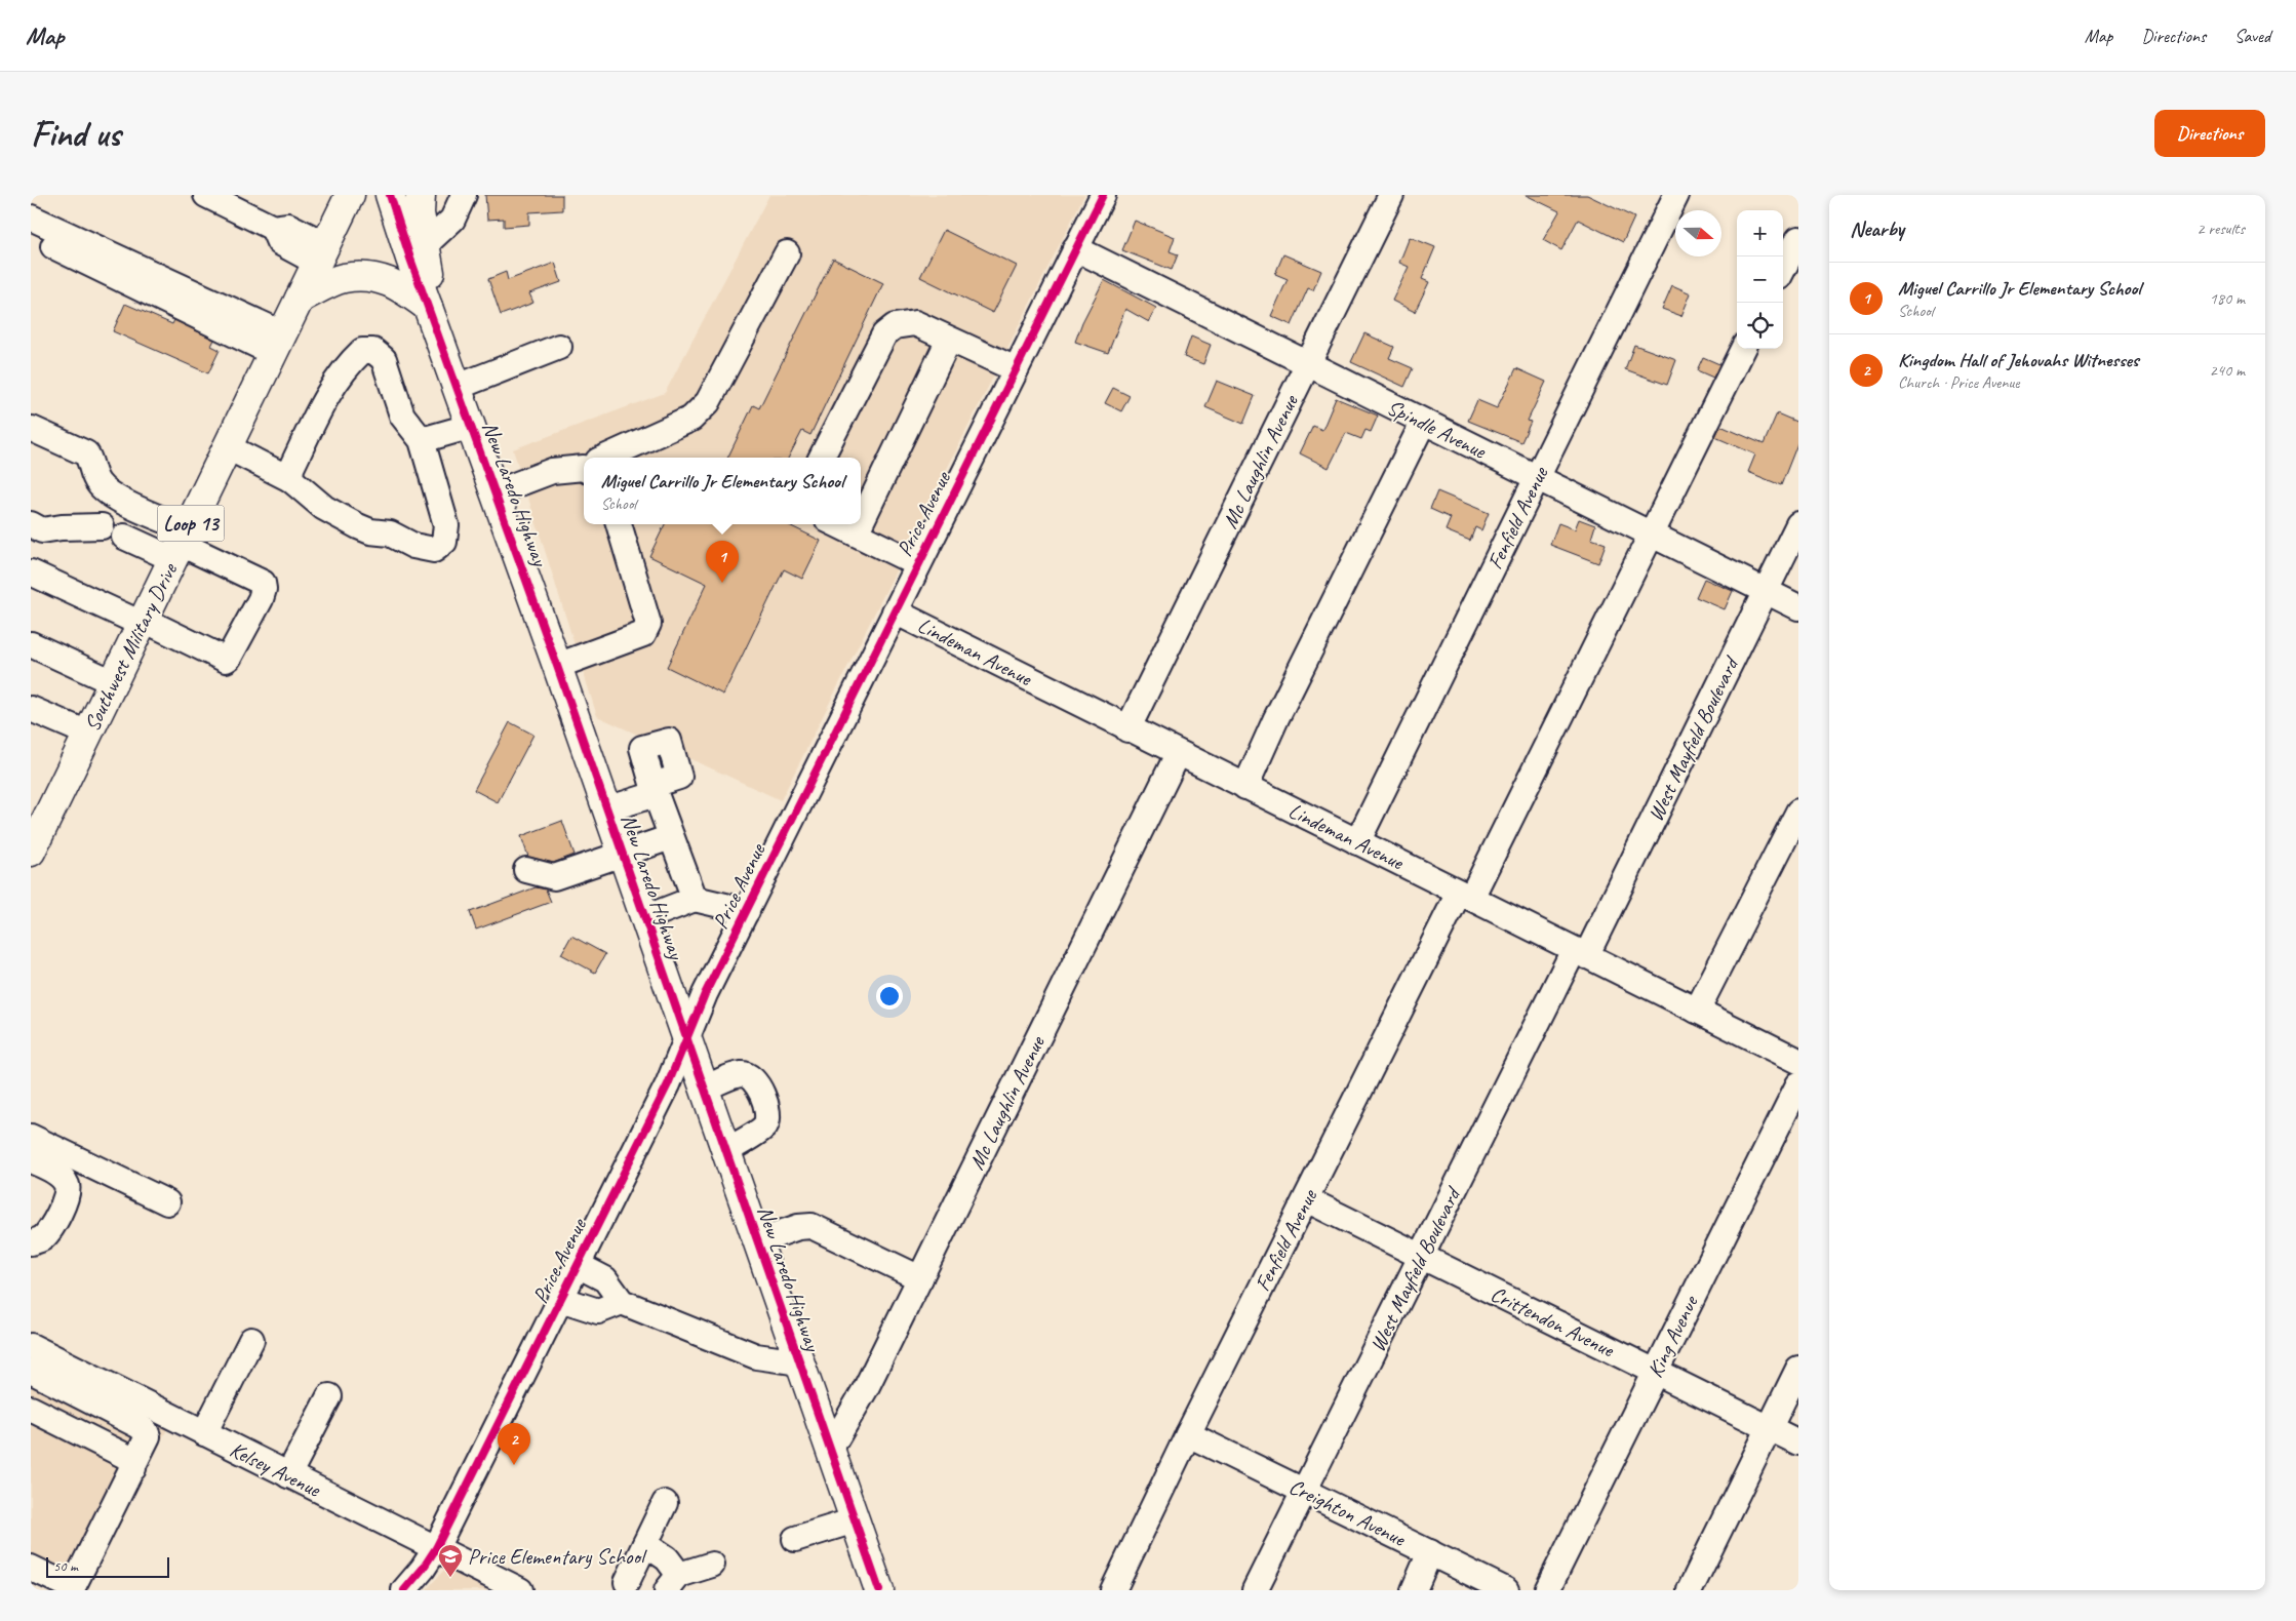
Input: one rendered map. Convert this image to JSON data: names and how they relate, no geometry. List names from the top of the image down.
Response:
{
  "streets": {
    "main road": ["New Laredo Highway", "Loop 13", "Southwest Military Drive"],
    "street": [
      "Spindle Avenue",
      "Mc Laughlin Avenue",
      "Price Avenue",
      "Fenfield Avenue",
      "Lindeman Avenue",
      "West Mayfield Boulevard",
      "Crittendon Avenue",
      "King Avenue",
      "Kelsey Avenue",
      "Creighton Avenue"
    ]
  },
  "crossings": [
    ["Spindle Avenue", "Mc Laughlin Avenue"],
    ["Spindle Avenue", "Price Avenue"],
    ["Spindle Avenue", "Fenfield Avenue"],
    ["Spindle Avenue", "West Mayfield Boulevard"],
    ["Mc Laughlin Avenue", "New Laredo Highway"],
    ["Mc Laughlin Avenue", "Lindeman Avenue"],
    ["New Laredo Highway", "Price Avenue"],
    ["Price Avenue", "Lindeman Avenue"],
    ["Price Avenue", "Kelsey Avenue"],
    ["Fenfield Avenue", "Lindeman Avenue"],
    ["Fenfield Avenue", "Crittendon Avenue"],
    ["Fenfield Avenue", "Creighton Avenue"],
    ["Lindeman Avenue", "West Mayfield Boulevard"],
    ["West Mayfield Boulevard", "Crittendon Avenue"],
    ["West Mayfield Boulevard", "Creighton Avenue"],
    ["Crittendon Avenue", "King Avenue"]
  ],
  "places": {
    "school or university": ["Price Elementary School"]
  },
  "scale_bar": "50 m",
  "north": "right",
  "page": {
    "header": "Map",
    "nav": ["Map", "Directions", "Saved"],
    "buttons": "Directions",
    "title": "Find us",
    "heading": ["Nearby", "2 results"],
    "map_buttons": ["+", "−"],
    "list": [
      {
        "mark": "1",
        "name": "Miguel Carrillo Jr Elementary School",
        "note": "School",
        "value": "180 m"
      },
      {
        "mark": "2",
        "name": "Kingdom Hall of Jehovahs Witnesses",
        "note": "Church · Price Avenue",
        "value": "240 m"
      }
    ],
    "popup": ["Miguel Carrillo Jr Elementary School", "School"],
    "pins": ["1", "2"],
    "scale": "50 m"
  }
}
